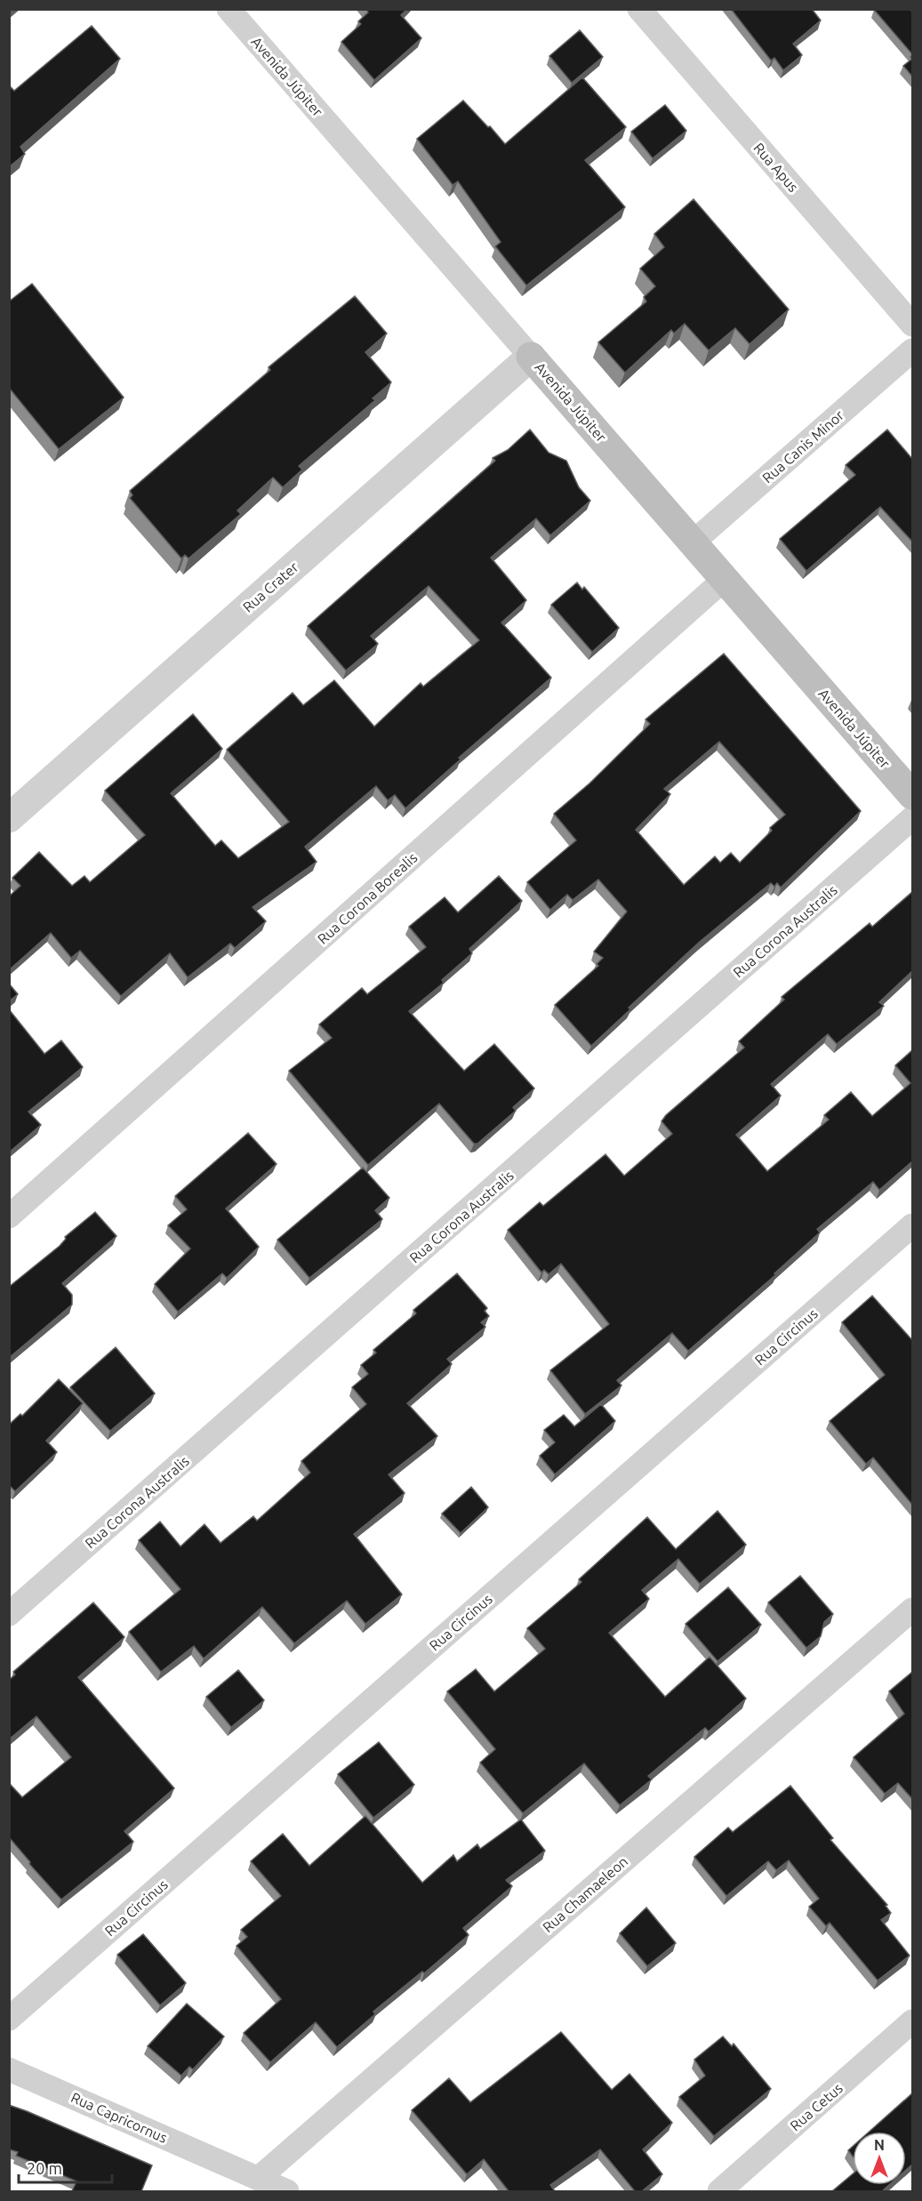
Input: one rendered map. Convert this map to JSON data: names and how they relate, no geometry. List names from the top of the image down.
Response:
{
  "streets": {
    "main road": ["Avenida Júpiter"],
    "street": [
      "Rua Apus",
      "Rua Canis Minor",
      "Rua Crater",
      "Rua Corona Borealis",
      "Rua Corona Australis",
      "Rua Circinus",
      "Rua Chamaeleon",
      "Rua Cetus",
      "Rua Capricornus"
    ]
  },
  "crossings": [
    ["Avenida Júpiter", "Rua Canis Minor"],
    ["Avenida Júpiter", "Rua Crater"],
    ["Avenida Júpiter", "Rua Corona Borealis"],
    ["Rua Chamaeleon", "Rua Capricornus"]
  ],
  "scale_bar": "20 m",
  "north": "top"
}
